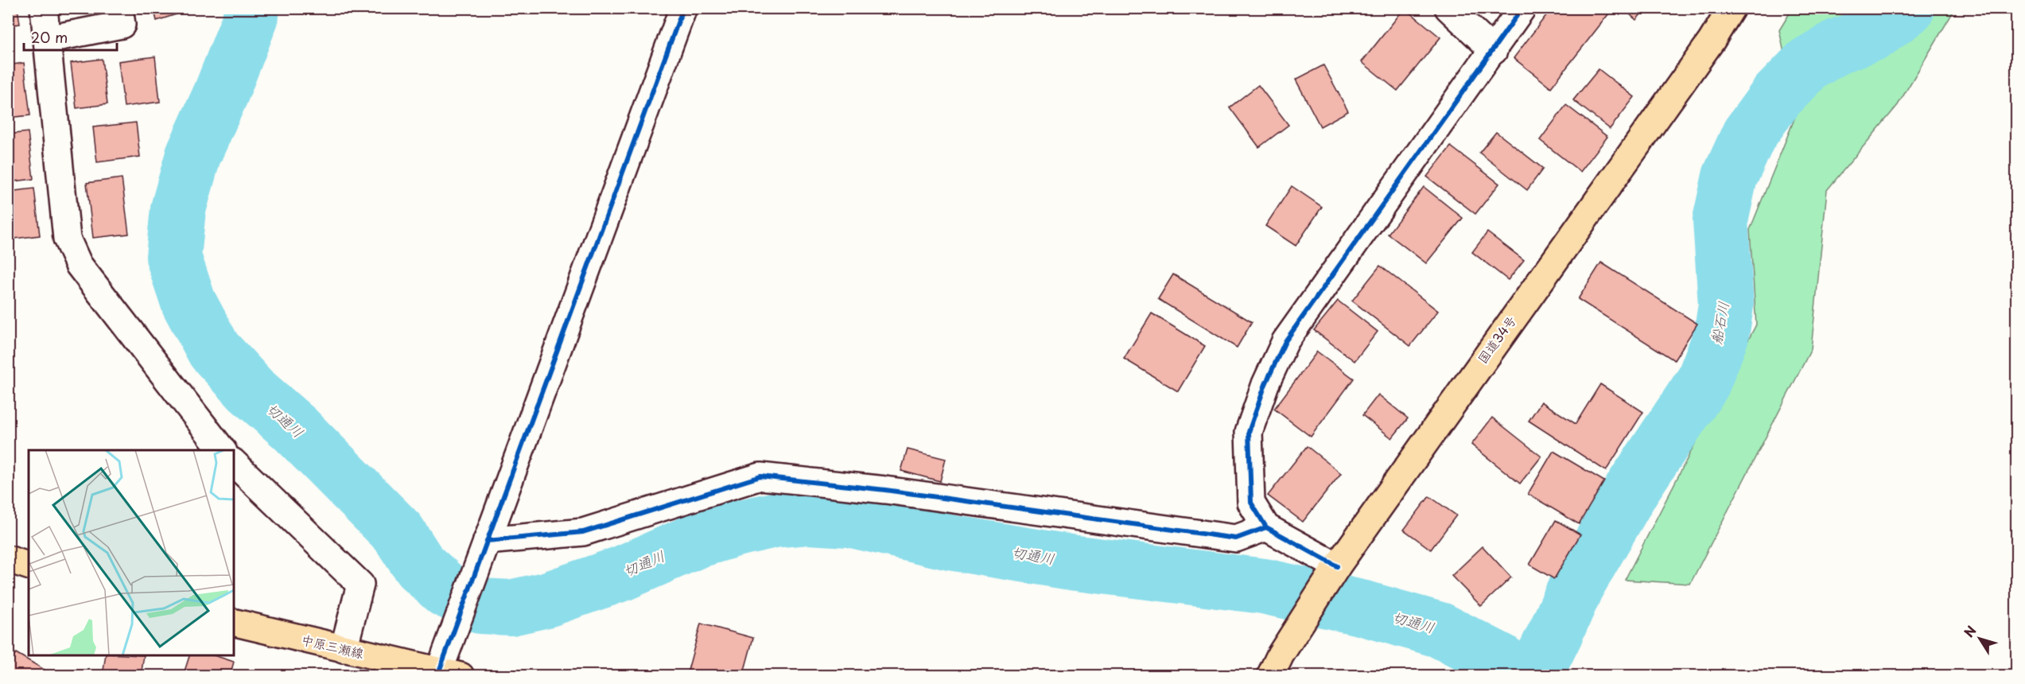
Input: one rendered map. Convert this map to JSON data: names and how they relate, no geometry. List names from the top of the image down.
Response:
{
  "streets": {
    "main road": ["国道34号", "中原三瀬線"]
  },
  "water": ["船石川", "切通川"],
  "scale_bar": "20 m",
  "north": "top left"
}
